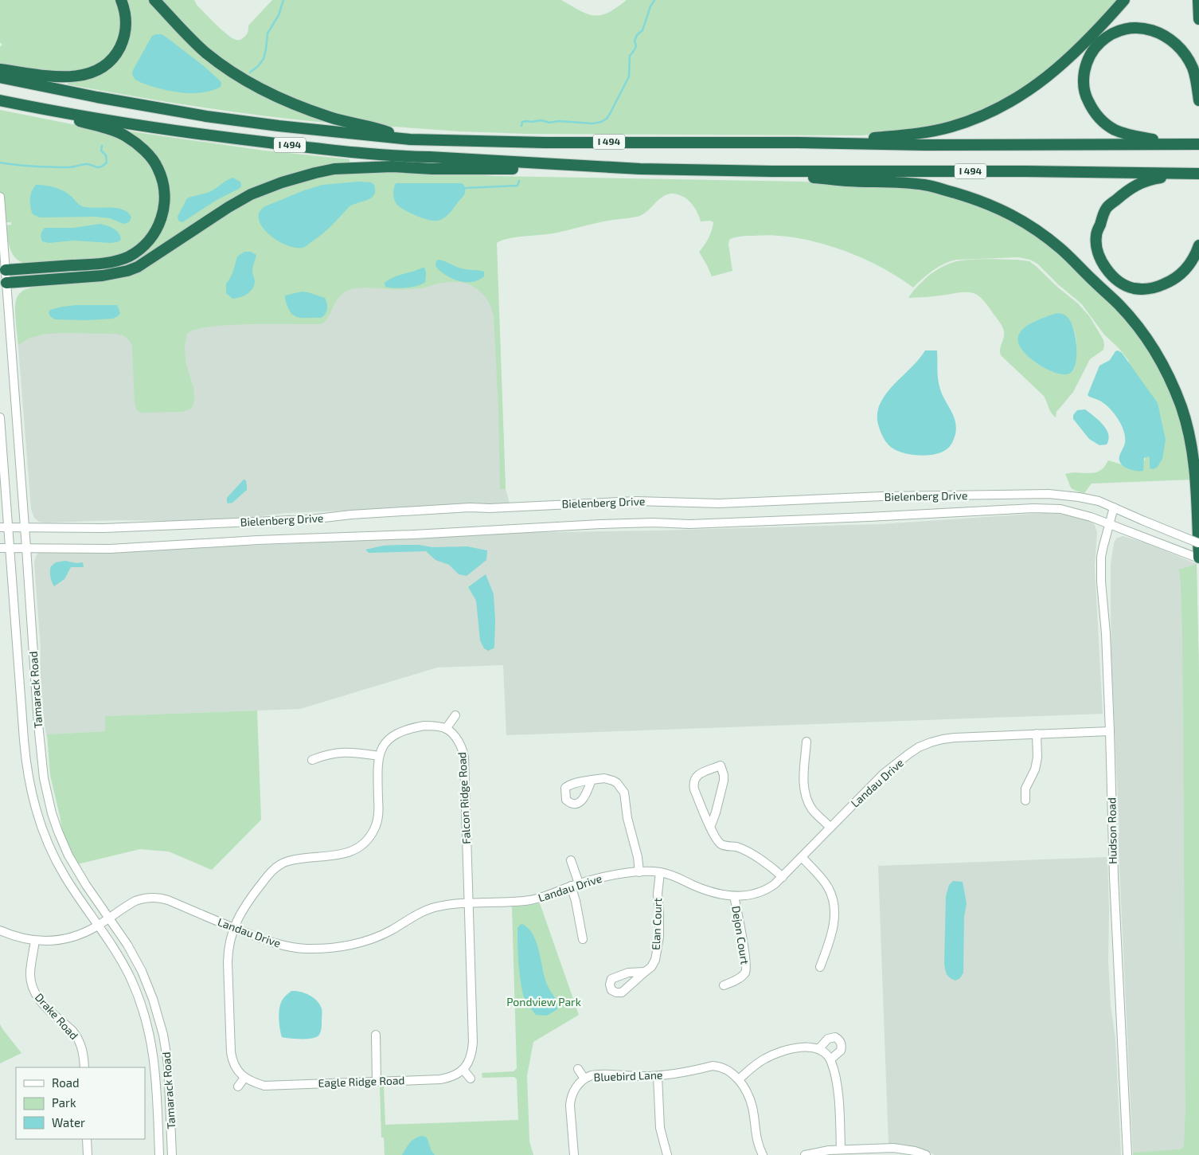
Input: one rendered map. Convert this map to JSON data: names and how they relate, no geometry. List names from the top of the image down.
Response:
{
  "streets": {
    "highway": ["I 494"],
    "street": [
      "Bielenberg Drive",
      "Tamarack Road",
      "Landau Drive",
      "Falcon Ridge Road",
      "Hudson Road",
      "Elan Court",
      "Dejon Court",
      "Drake Road",
      "Bluebird Lane",
      "Eagle Ridge Road"
    ]
  },
  "crossings": [
    ["Bielenberg Drive", "Tamarack Road"],
    ["Bielenberg Drive", "Hudson Road"],
    ["Tamarack Road", "Landau Drive"],
    ["Landau Drive", "Falcon Ridge Road"],
    ["Landau Drive", "Hudson Road"],
    ["Landau Drive", "Elan Court"],
    ["Landau Drive", "Dejon Court"],
    ["Landau Drive", "Drake Road"]
  ],
  "parks": ["Pondview Park"],
  "legend": ["Road", "Park", "Water"]
}
